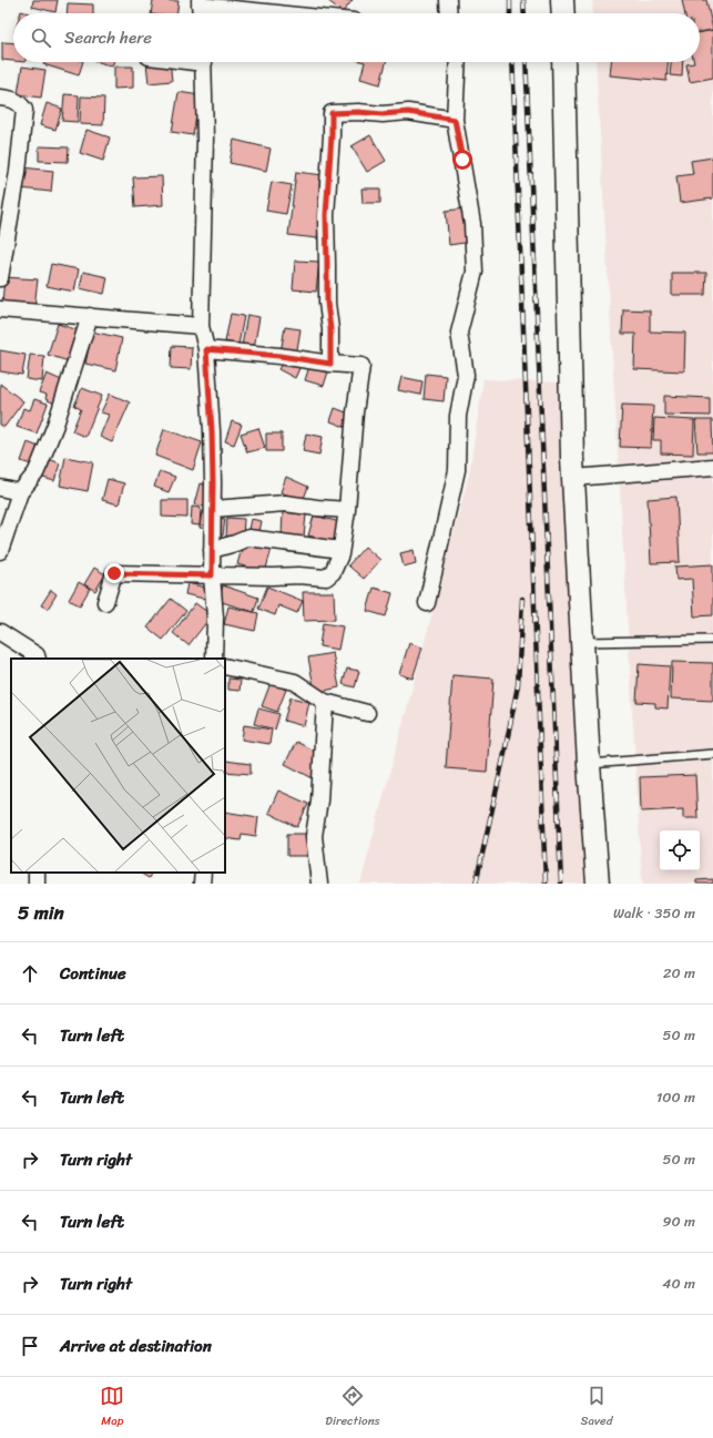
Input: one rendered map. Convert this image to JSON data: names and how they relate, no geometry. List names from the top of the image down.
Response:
{
  "page": {
    "search": "Search here",
    "heading": ["5 min", "Walk · 350 m"],
    "list": [
      ["Continue", "20 m"],
      ["Turn left", "50 m"],
      ["Turn left", "100 m"],
      ["Turn right", "50 m"],
      ["Turn left", "90 m"],
      ["Turn right", "40 m"],
      "Arrive at destination"
    ],
    "nav": ["Map", "Directions", "Saved"]
  }
}
